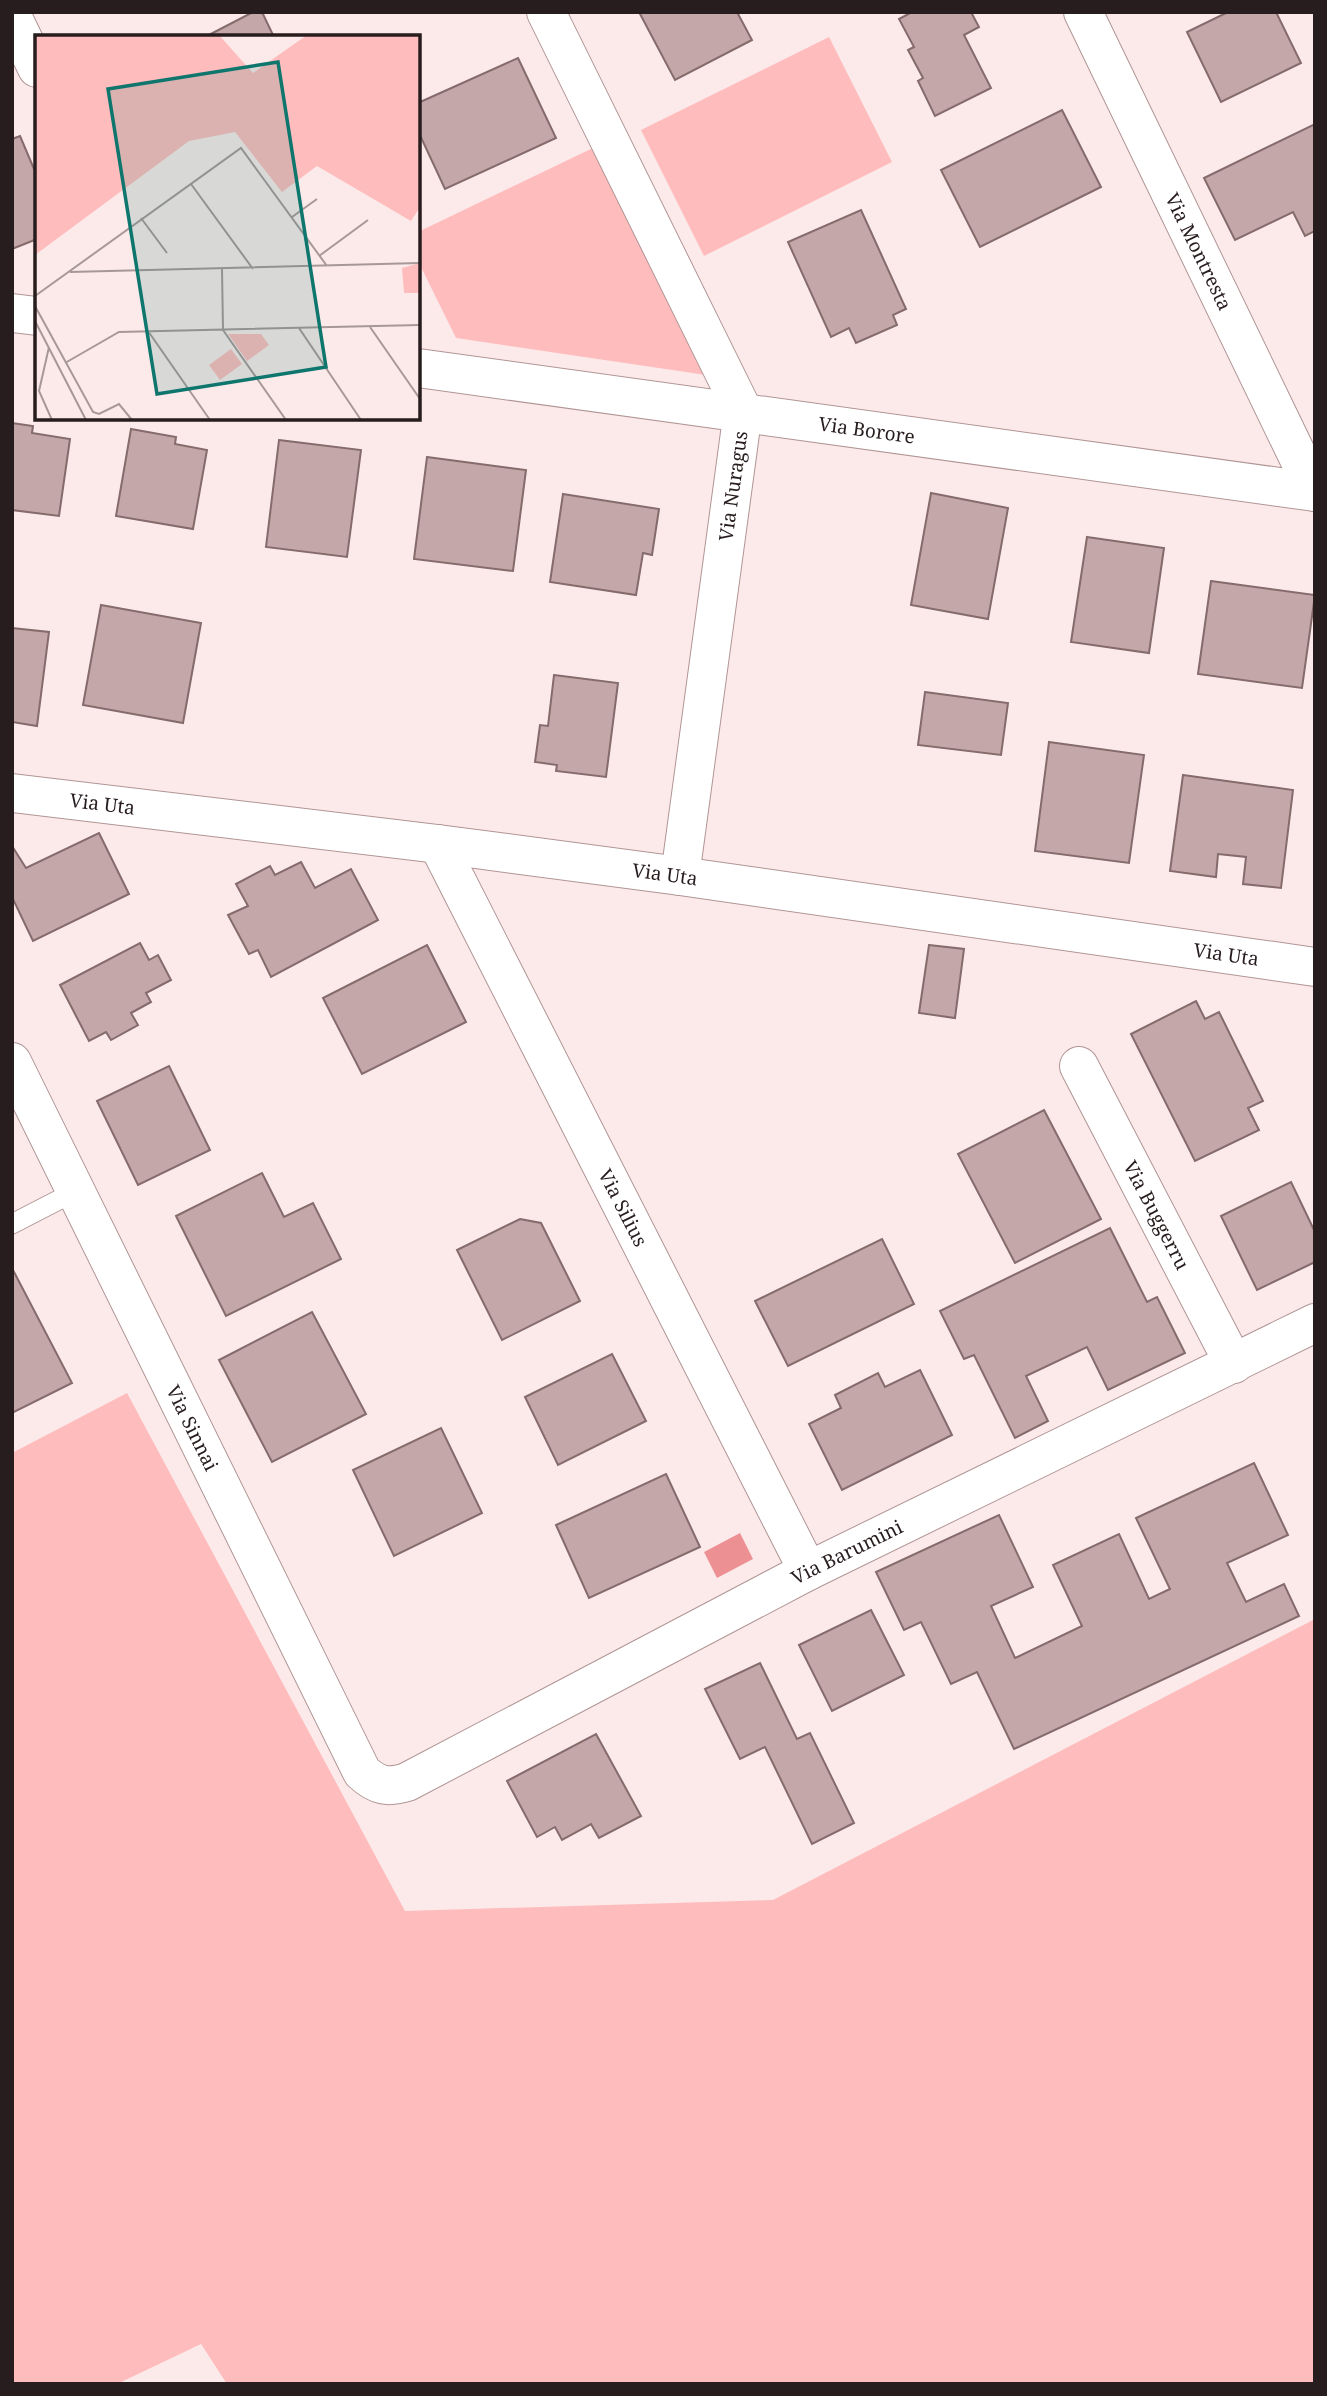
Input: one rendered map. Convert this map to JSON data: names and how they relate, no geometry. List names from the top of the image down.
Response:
{
  "streets": {
    "street": [
      "Via Montresta",
      "Via Borore",
      "Via Nuragus",
      "Via Uta",
      "Via Silius",
      "Via Buggerru",
      "Via Sinnai",
      "Via Barumini"
    ]
  },
  "crossings": [
    ["Via Montresta", "Via Borore"],
    ["Via Borore", "Via Nuragus"],
    ["Via Nuragus", "Via Uta"],
    ["Via Uta", "Via Silius"],
    ["Via Silius", "Via Barumini"],
    ["Via Buggerru", "Via Barumini"],
    ["Via Sinnai", "Via Barumini"]
  ]
}
